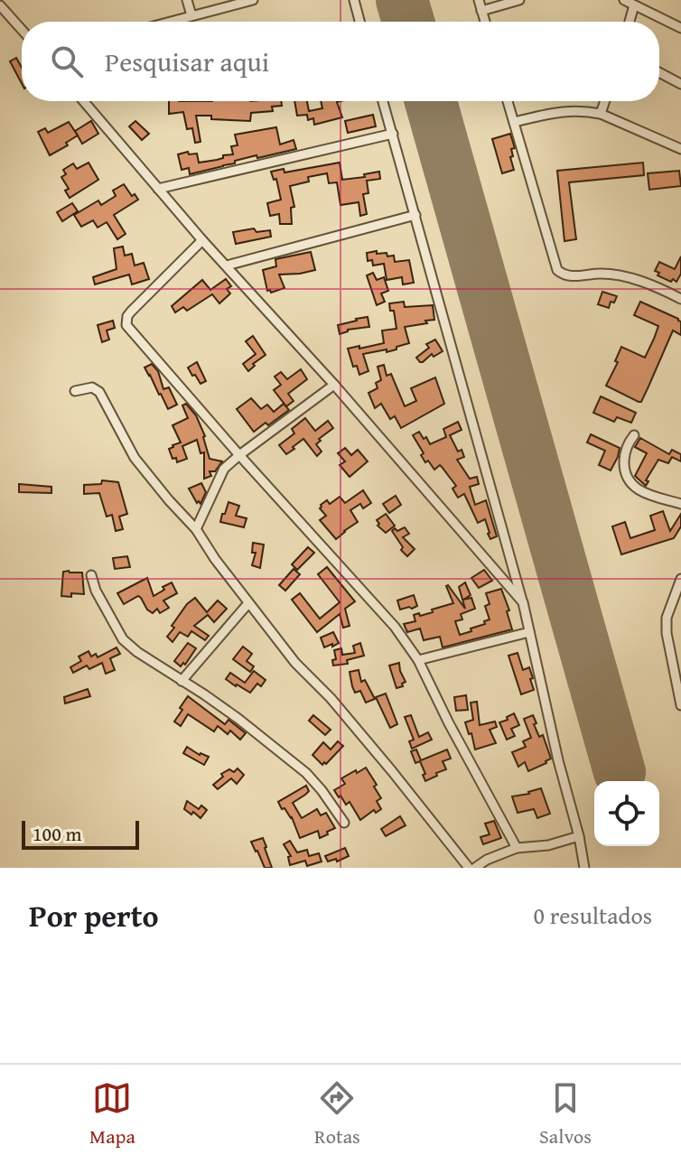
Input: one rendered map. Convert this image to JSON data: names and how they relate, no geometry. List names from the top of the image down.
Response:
{
  "scale_bar": "100 m",
  "page": {
    "search": "Pesquisar aqui",
    "scale": "100 m",
    "heading": ["Por perto", "0 resultados"],
    "nav": ["Mapa", "Rotas", "Salvos"]
  }
}
